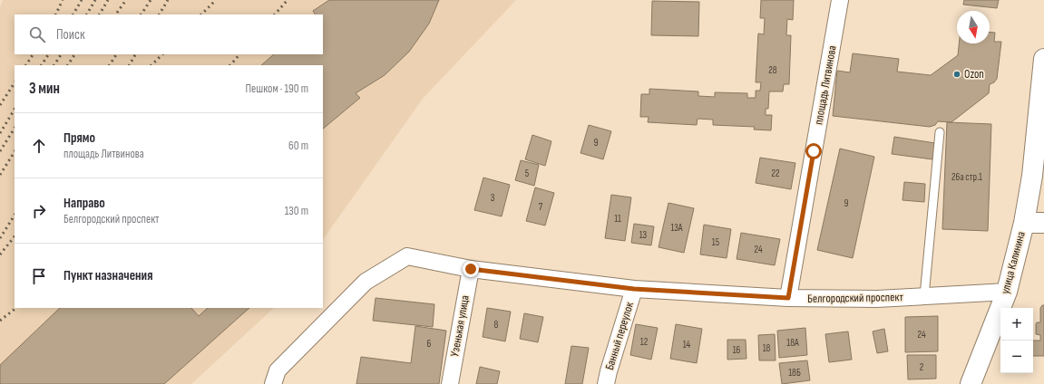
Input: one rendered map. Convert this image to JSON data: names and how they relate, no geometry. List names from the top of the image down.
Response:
{
  "streets": {
    "main road": ["улица Калинина"],
    "street": [
      "площадь Литвинова",
      "Белгородский проспект",
      "Узенькая улица",
      "Банный переулок"
    ]
  },
  "crossings": [
    ["площадь Литвинова", "Белгородский проспект"],
    ["улица Калинина", "Белгородский проспект"],
    ["Белгородский проспект", "Узенькая улица"],
    ["Белгородский проспект", "Банный переулок"]
  ],
  "places": ["Ozon"],
  "house_numbers": [
    "28",
    "9",
    "5",
    "22",
    "26а стр.1",
    "3",
    "9",
    "7",
    "11",
    "13А",
    "13",
    "15",
    "24",
    "8",
    "24",
    "12",
    "18А",
    "6",
    "14",
    "18",
    "16",
    "2",
    "18Б"
  ],
  "north": "bottom",
  "page": {
    "search": "Поиск",
    "heading": ["3 мин", "Пешком · 190 m"],
    "list": [
      ["Прямо", "площадь Литвинова", "60 m"],
      ["Направо", "Белгородский проспект", "130 m"],
      "Пункт назначения"
    ],
    "map_buttons": ["+", "−"]
  }
}
